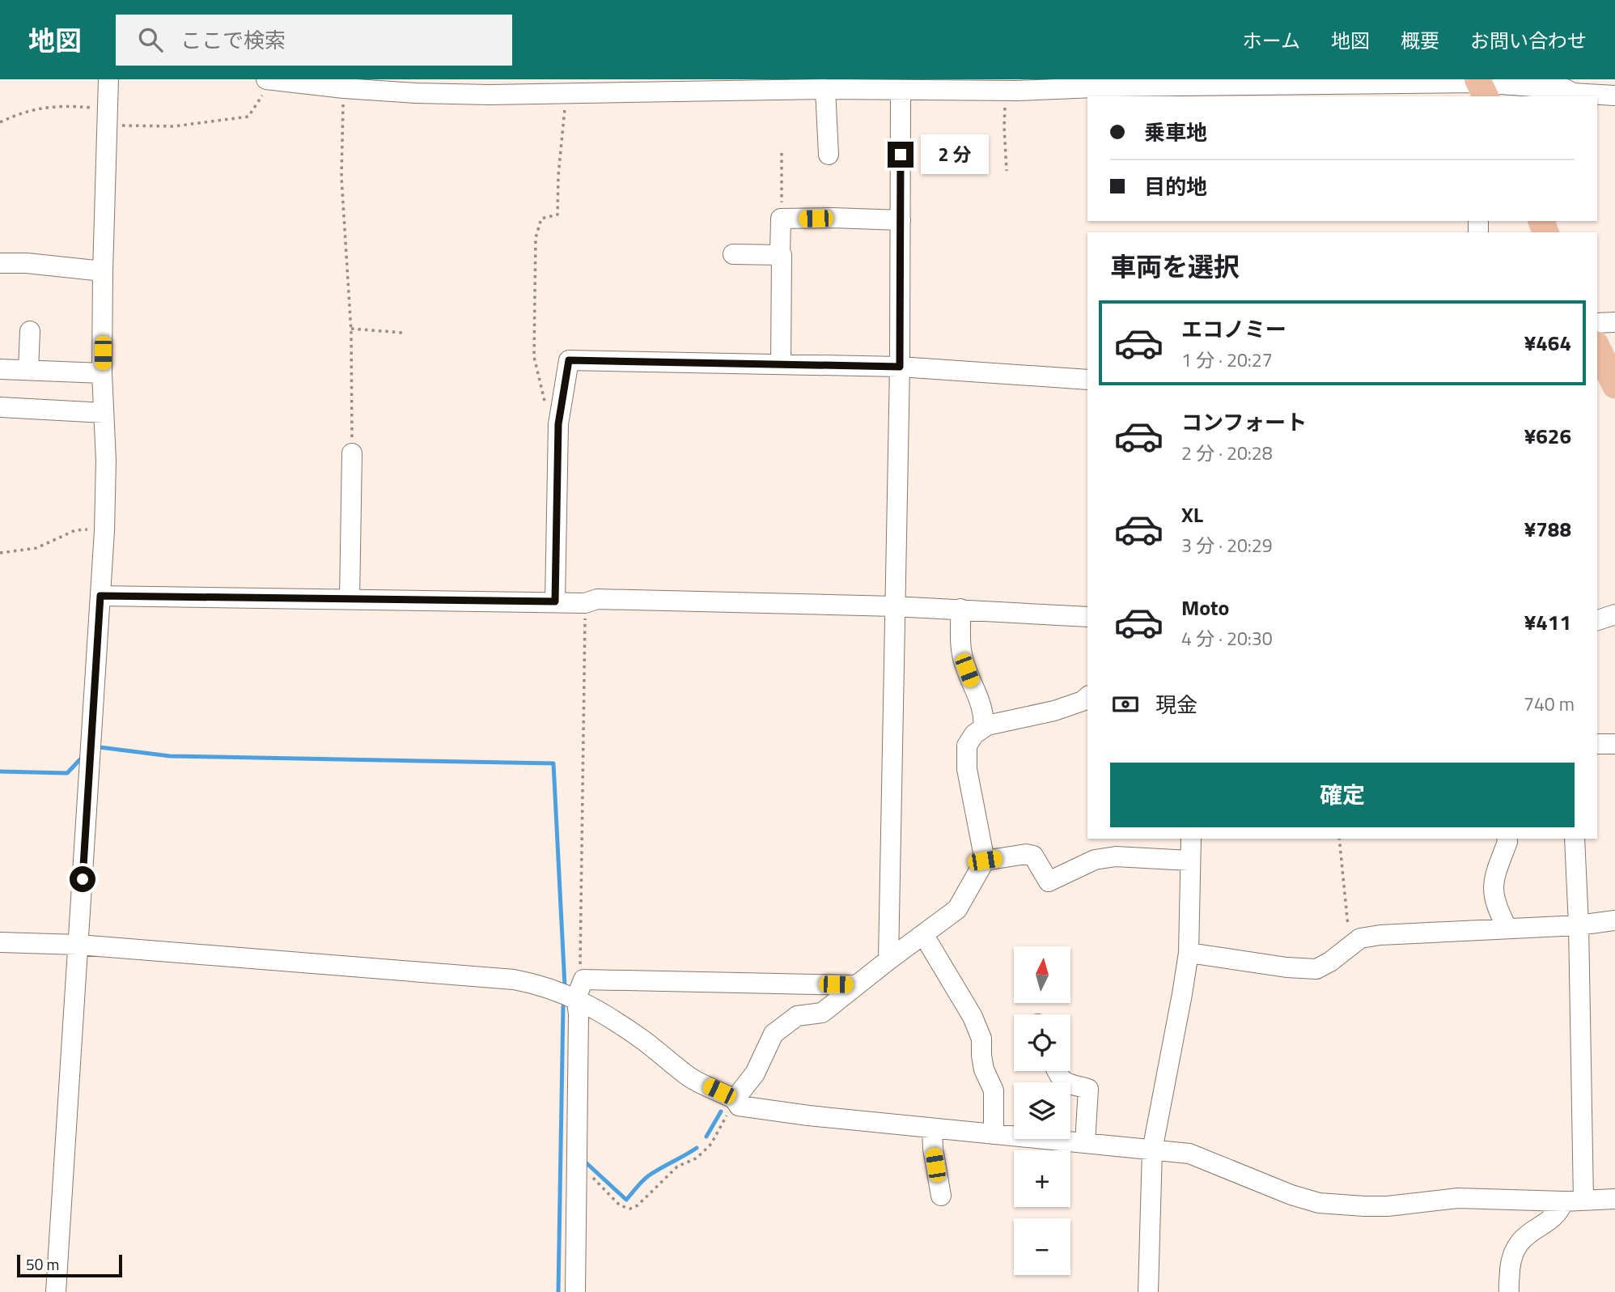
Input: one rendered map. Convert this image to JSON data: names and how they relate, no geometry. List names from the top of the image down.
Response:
{
  "scale_bar": "50 m",
  "north": "top",
  "page": {
    "header": "地図",
    "search": "ここで検索",
    "nav": [
      "ホーム",
      "地図",
      "概要",
      "お問い合わせ"
    ],
    "banner": ["乗車地", "目的地"],
    "bubble": "2 分",
    "heading": "車両を選択",
    "list": [
      {
        "name": "エコノミー",
        "note": "1 分 · 20:27",
        "value": "¥464"
      },
      {
        "name": "コンフォート",
        "note": "2 分 · 20:28",
        "value": "¥626"
      },
      {
        "name": "XL",
        "note": "3 分 · 20:29",
        "value": "¥788"
      },
      {
        "name": "Moto",
        "note": "4 分 · 20:30",
        "value": "¥411"
      }
    ],
    "pay": ["現金", "740 m"],
    "buttons": "確定",
    "map_buttons": ["+", "−"],
    "scale": "50 m"
  }
}
